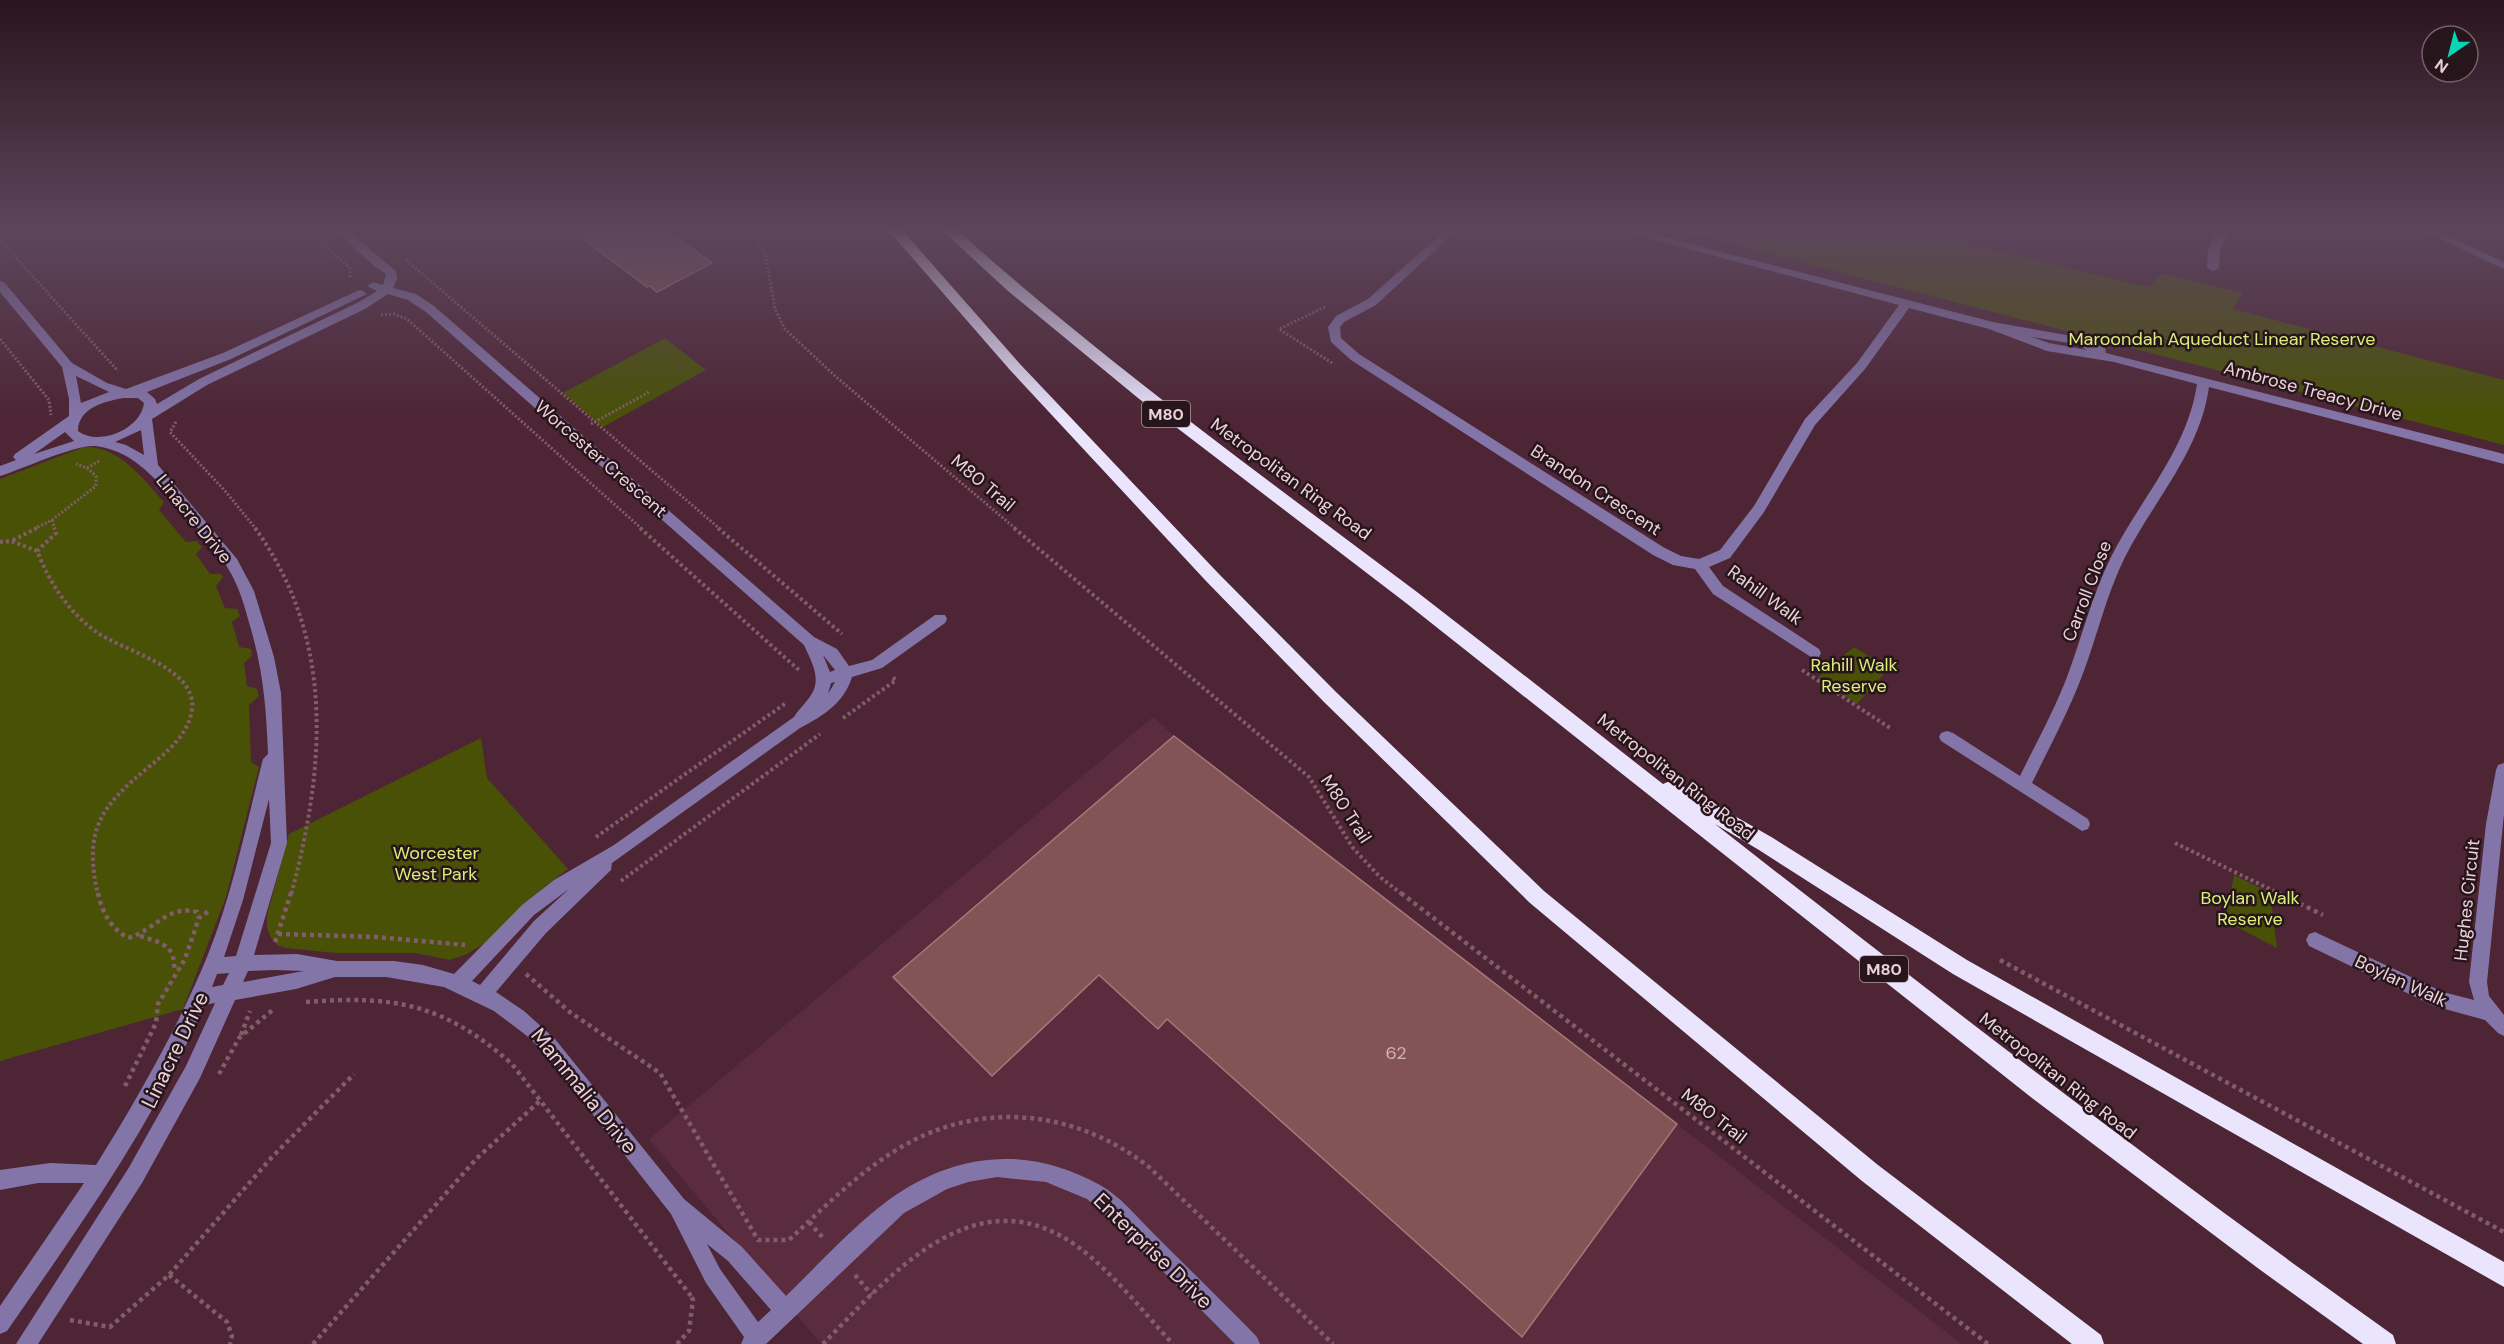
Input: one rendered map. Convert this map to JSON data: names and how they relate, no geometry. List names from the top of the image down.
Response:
{
  "streets": {
    "highway": ["M80", "Metropolitan Ring Road"],
    "street": [
      "Ambrose Treacy Drive",
      "Worcester Crescent",
      "Brandon Crescent",
      "Linacre Drive",
      "Carroll Close",
      "Rahill Walk",
      "Hughes Circuit",
      "Boylan Walk",
      "Mammalia Drive",
      "Enterprise Drive"
    ],
    "path": ["M80 Trail"]
  },
  "crossings": [
    ["Ambrose Treacy Drive", "Carroll Close"],
    ["Brandon Crescent", "Rahill Walk"],
    ["Linacre Drive", "Mammalia Drive"],
    ["Hughes Circuit", "Boylan Walk"],
    ["Mammalia Drive", "Enterprise Drive"]
  ],
  "parks": [
    "Maroondah Aqueduct Linear Reserve",
    "Rahill Walk Reserve",
    "Worcester West Park",
    "Boylan Walk Reserve"
  ],
  "house_numbers": ["62"],
  "north": "bottom left"
}
